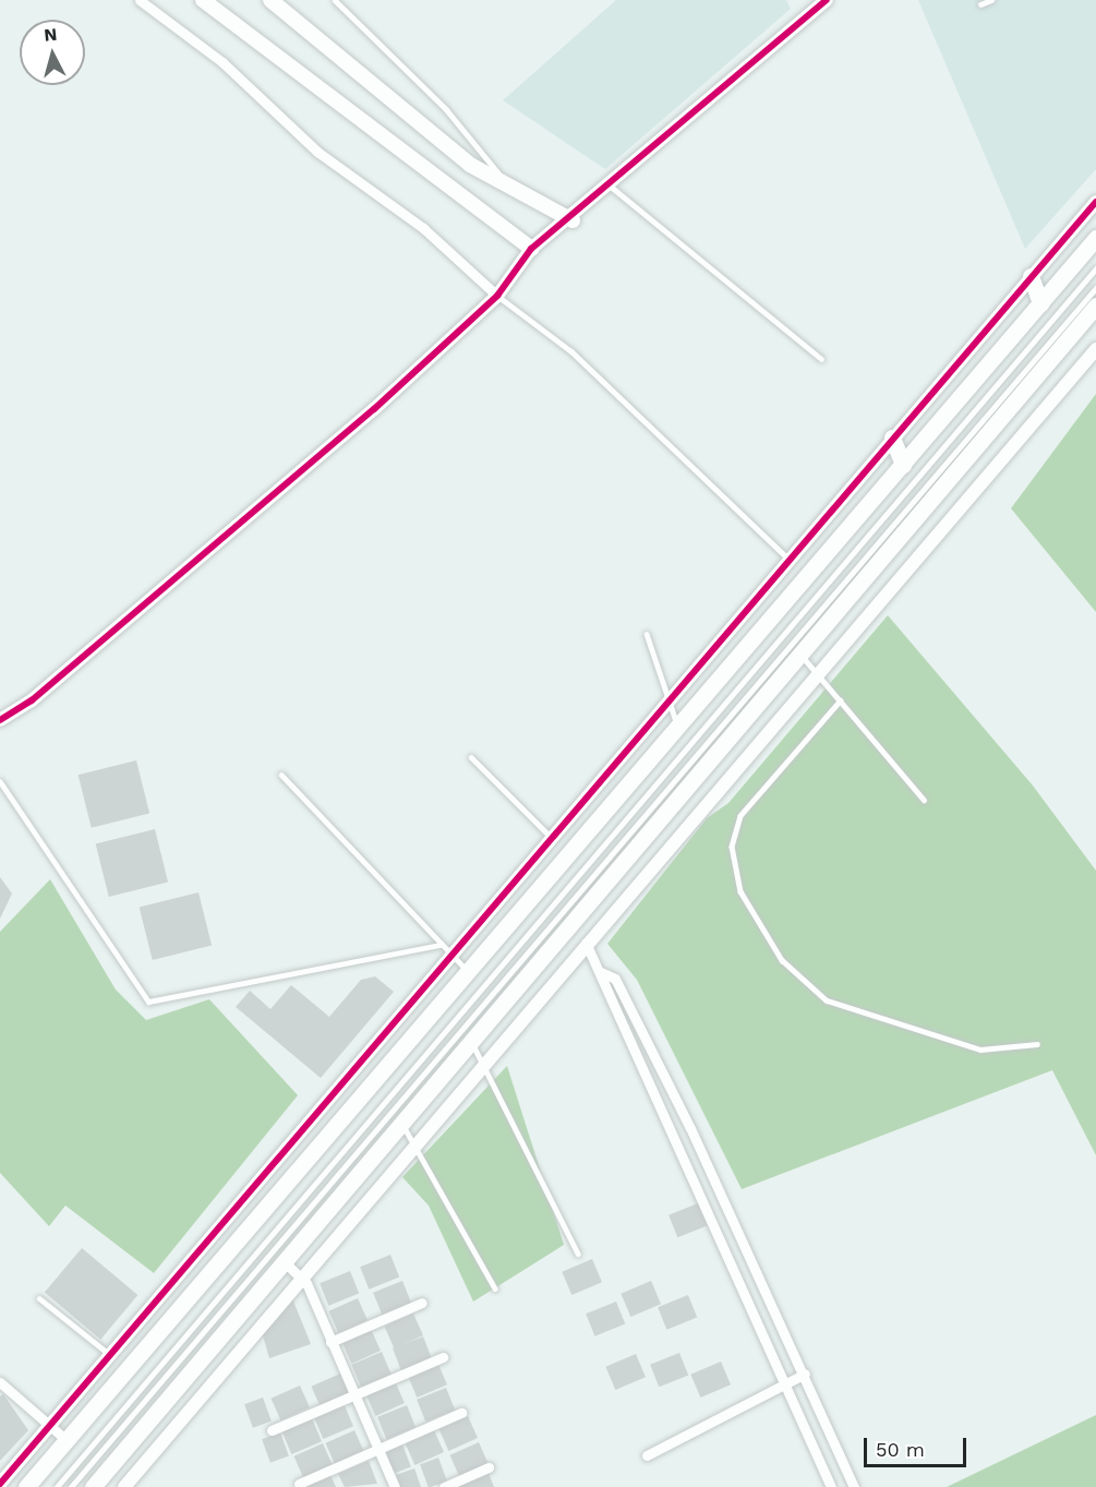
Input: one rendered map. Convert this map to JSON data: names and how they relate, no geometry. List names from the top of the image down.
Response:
{
  "scale_bar": "50 m",
  "north": "top"
}
